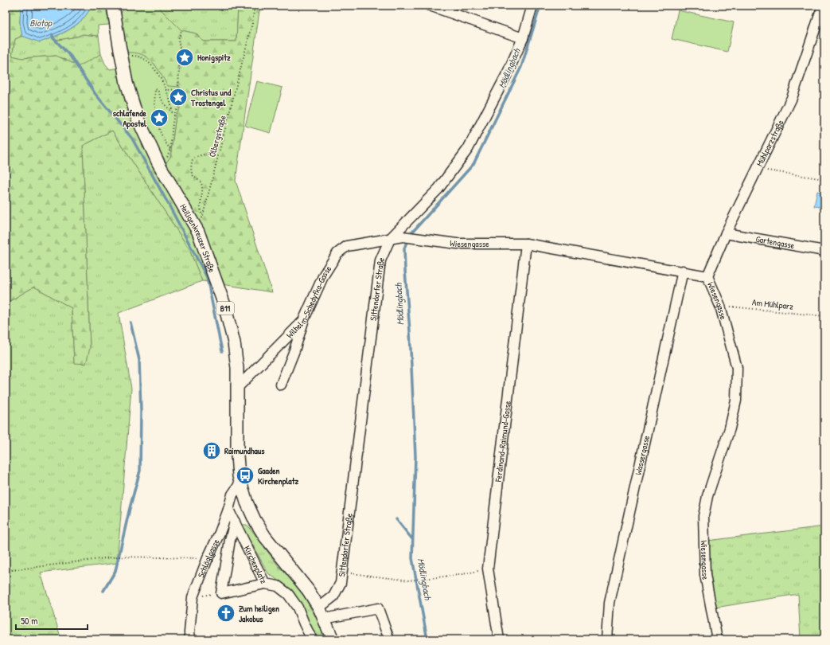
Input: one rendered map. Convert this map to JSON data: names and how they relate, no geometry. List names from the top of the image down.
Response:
{
  "streets": {
    "main road": ["Heiligenkreuzer Straße", "B11"],
    "street": [
      "Mühlparzstraße",
      "Gartengasse",
      "Wiesengasse",
      "Sittendorfer Straße",
      "Wilhelm-Schedyfka-Gasse",
      "Ferdinand-Raimund-Gasse",
      "Wassergasse",
      "Schlöglgasse",
      "Kirchenplatz"
    ],
    "path": ["Ölbergstraße", "Am Mühlparz"]
  },
  "crossings": [
    ["Ölbergstraße", "Heiligenkreuzer Straße"],
    ["Mühlparzstraße", "Gartengasse"],
    ["Mühlparzstraße", "Wiesengasse"],
    ["Heiligenkreuzer Straße", "Wilhelm-Schedyfka-Gasse"],
    ["Heiligenkreuzer Straße", "B11"],
    ["Heiligenkreuzer Straße", "Schlöglgasse"],
    ["Wiesengasse", "Sittendorfer Straße"],
    ["Wiesengasse", "Wilhelm-Schedyfka-Gasse"],
    ["Wiesengasse", "Am Mühlparz"],
    ["Wiesengasse", "Ferdinand-Raimund-Gasse"],
    ["Wiesengasse", "Wassergasse"],
    ["Sittendorfer Straße", "Wilhelm-Schedyfka-Gasse"],
    ["Sittendorfer Straße", "B11"],
    ["B11", "Schlöglgasse"],
    ["Schlöglgasse", "Kirchenplatz"]
  ],
  "water": ["Biotop", "Mödlingbach"],
  "places": {
    "place": ["Honigspitz", "Christus und Trostengel", "schlafende Apostel"],
    "building": ["Raimundhaus"],
    "bus stop": ["Gaaden Kirchenplatz"],
    "church": ["Zum heiligen Jakobus"]
  },
  "scale_bar": "50 m"
}
